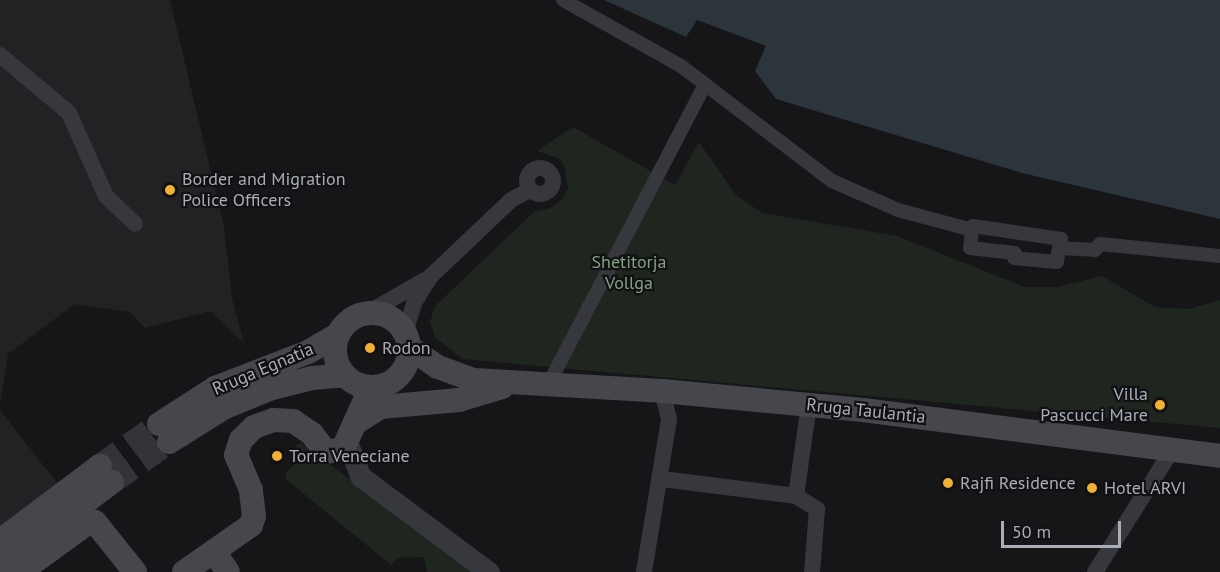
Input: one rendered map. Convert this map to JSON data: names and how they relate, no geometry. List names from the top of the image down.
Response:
{
  "streets": {
    "main road": ["Rruga Egnatia", "Rruga Taulantia"]
  },
  "crossings": [
    ["Rruga Egnatia", "Rruga Taulantia"]
  ],
  "parks": ["Shetitorja Vollga"],
  "places": [
    "Border and Migration Police Officers",
    "Rodon",
    "Villa Pascucci Mare",
    "Torra Veneciane",
    "Rajfi Residence",
    "Hotel ARVI"
  ],
  "scale_bar": "50 m"
}
